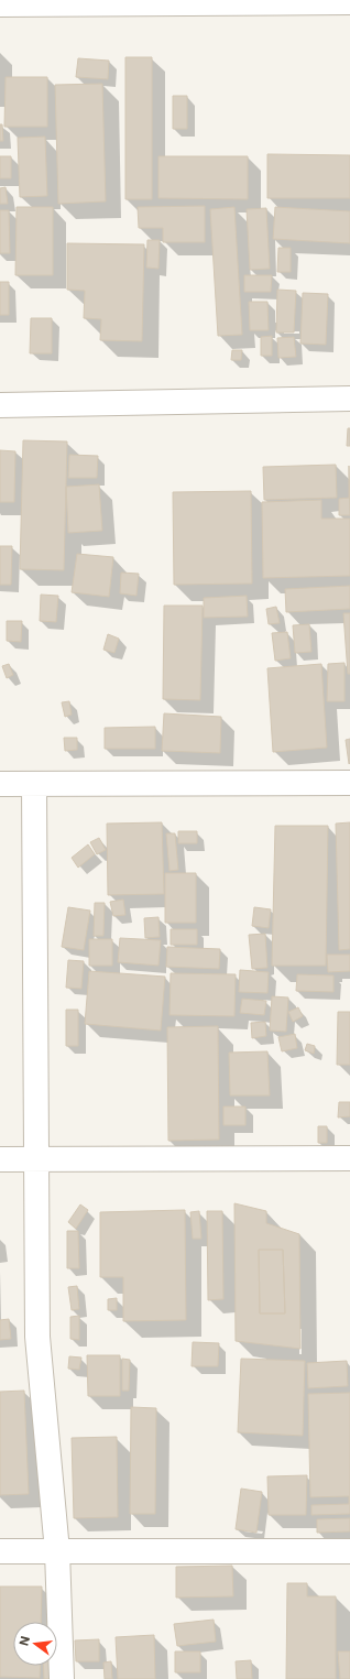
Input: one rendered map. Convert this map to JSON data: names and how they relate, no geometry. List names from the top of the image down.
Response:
{
  "north": "left"
}
